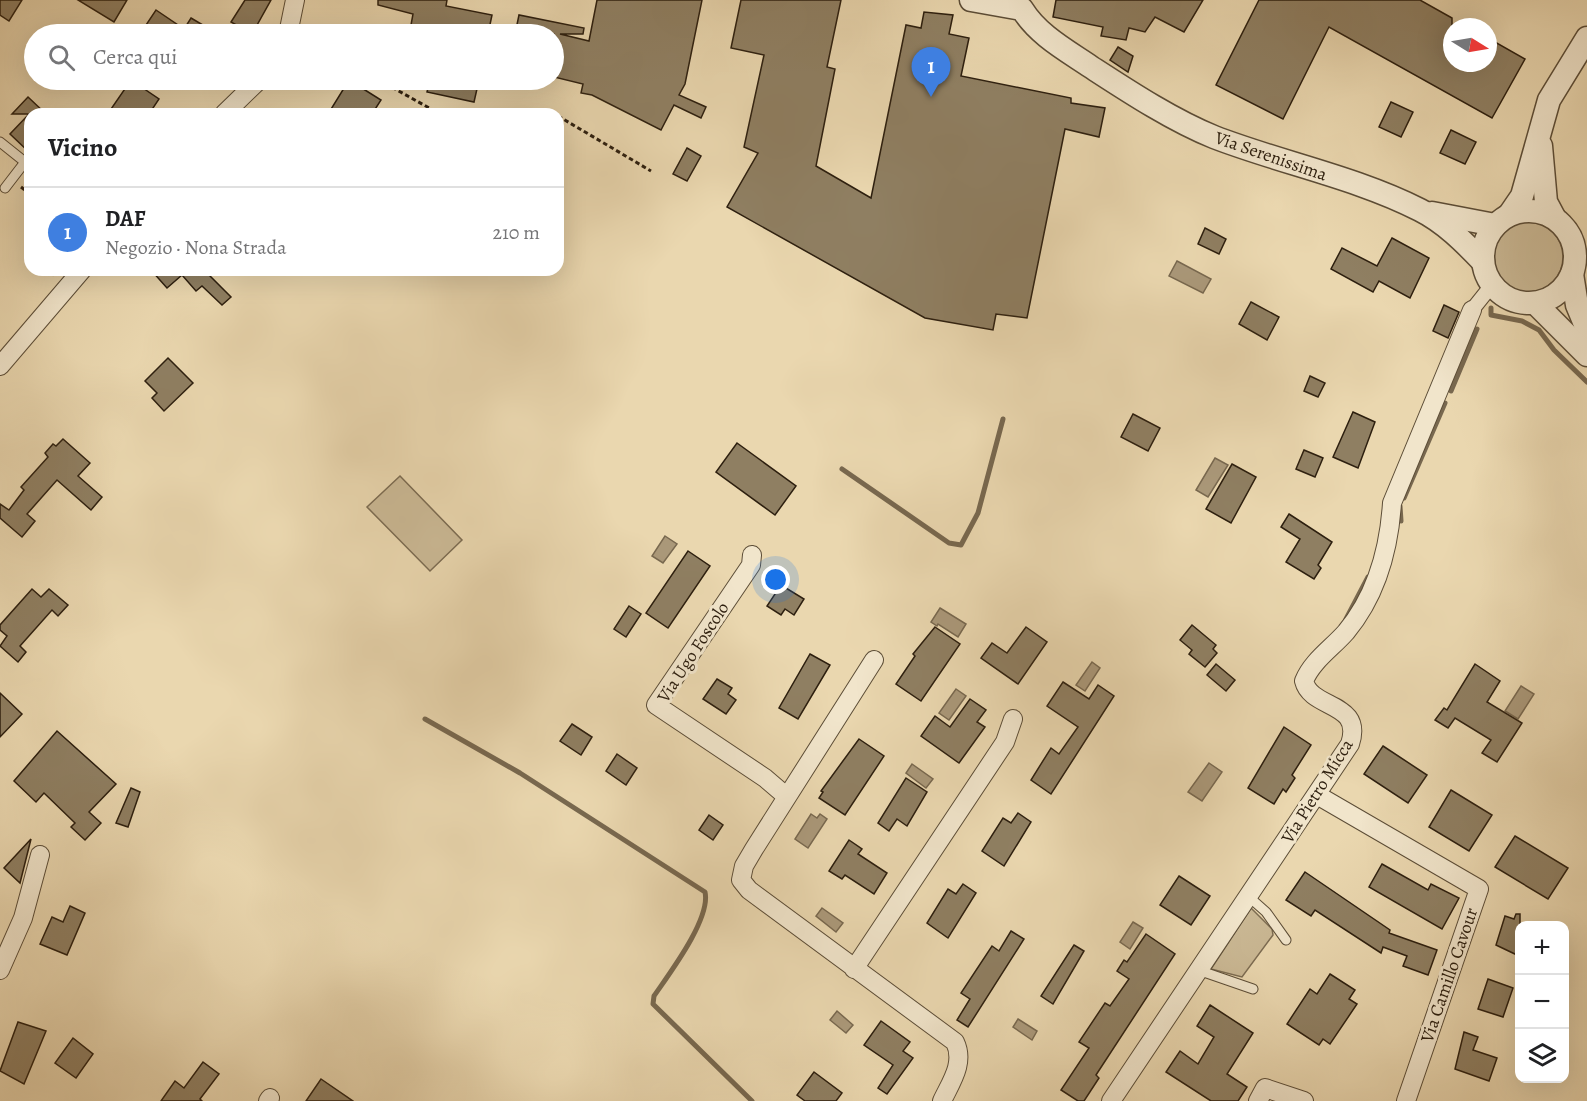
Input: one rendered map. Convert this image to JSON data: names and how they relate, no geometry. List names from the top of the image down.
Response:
{
  "streets": {
    "street": [
      "Via Serenissima",
      "Via Ugo Foscolo",
      "Via Pietro Micca",
      "Via Camillo Cavour"
    ]
  },
  "crossings": [
    ["Via Serenissima", "Via Pietro Micca"],
    ["Via Pietro Micca", "Via Camillo Cavour"]
  ],
  "north": "right",
  "page": {
    "search": "Cerca qui",
    "pins": "1",
    "heading": "Vicino",
    "list": [
      {
        "mark": "1",
        "name": "DAF",
        "note": "Negozio · Nona Strada",
        "value": "210 m"
      }
    ],
    "map_buttons": ["+", "−"]
  }
}
